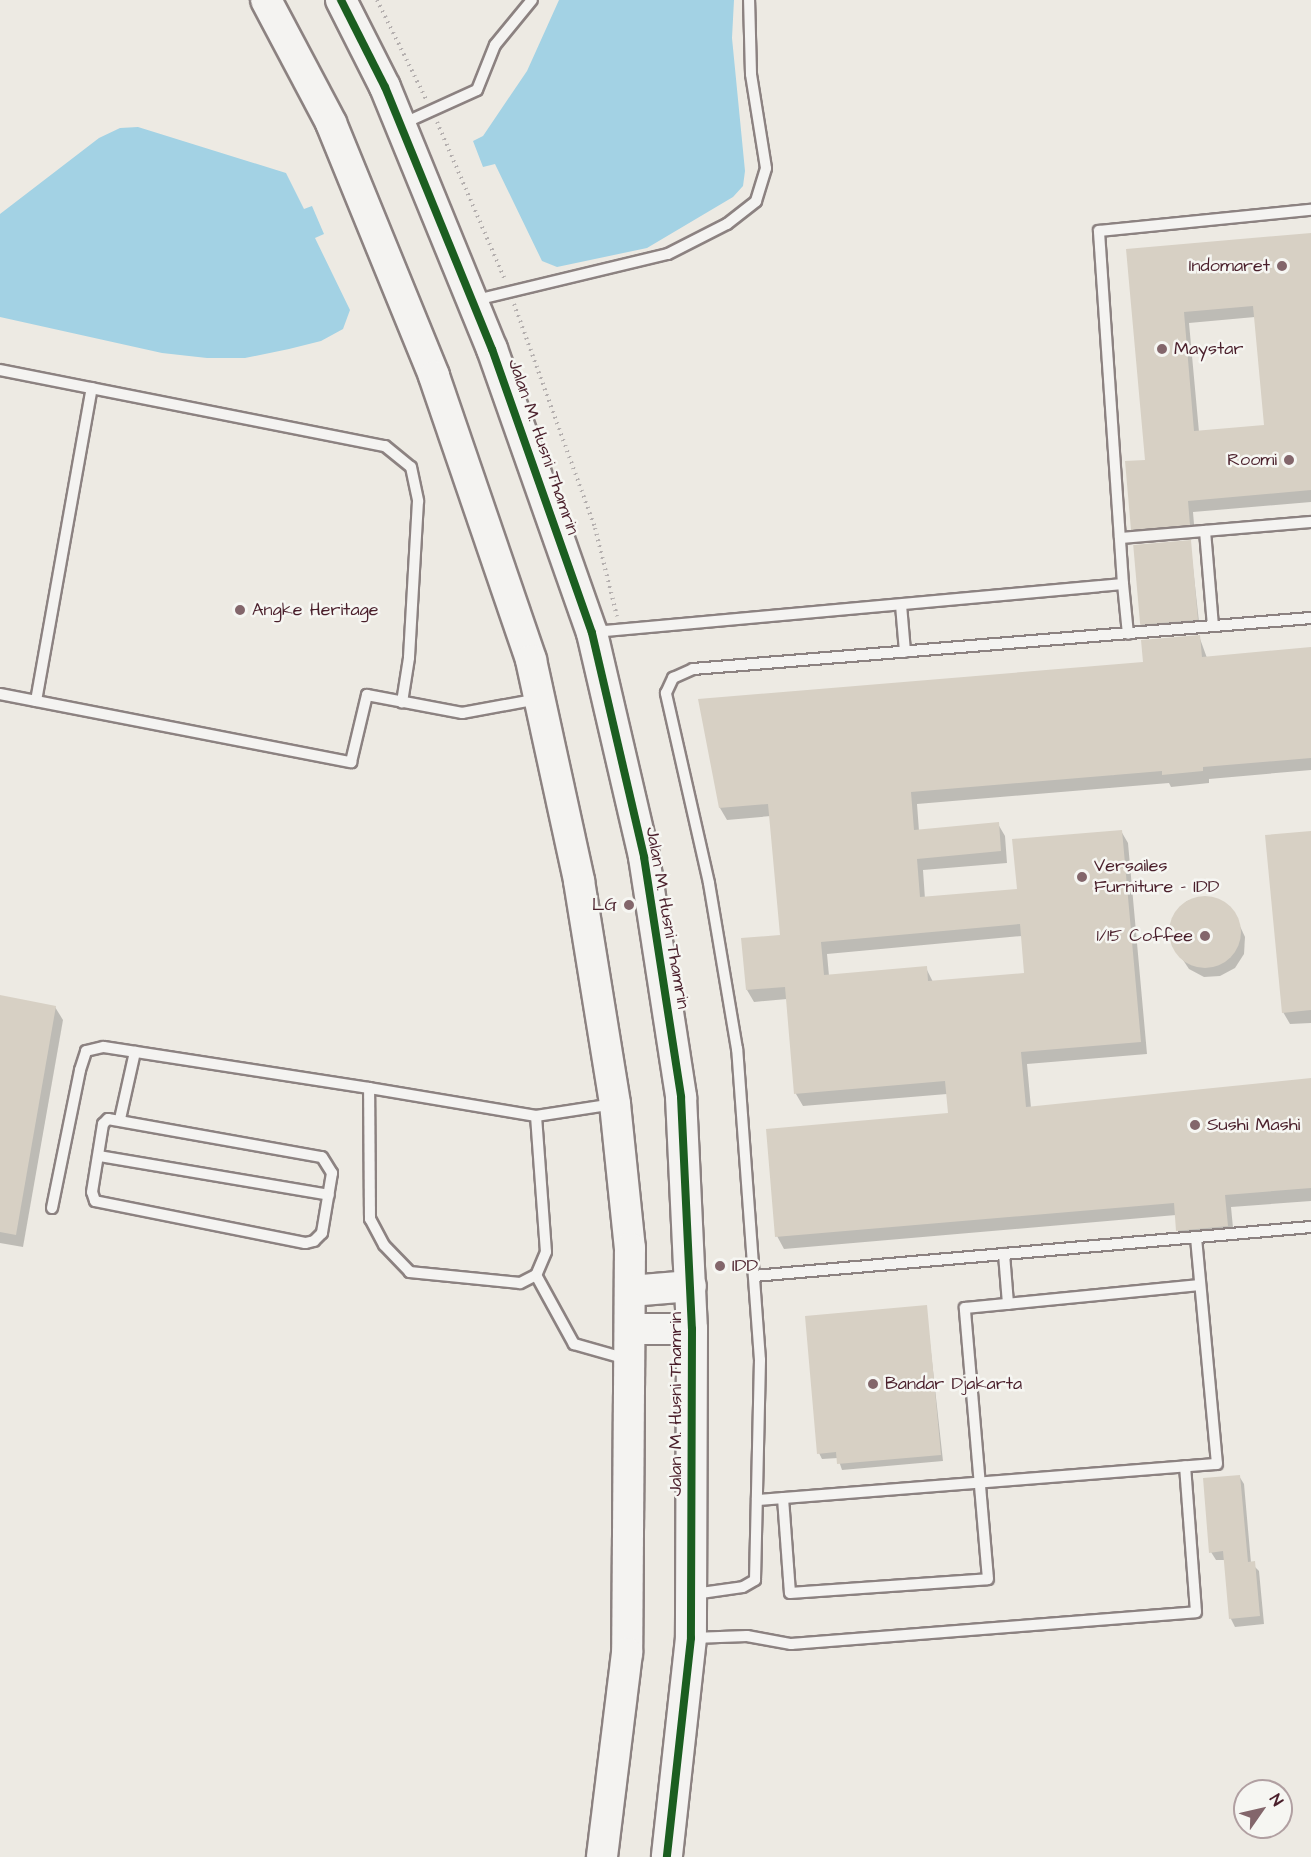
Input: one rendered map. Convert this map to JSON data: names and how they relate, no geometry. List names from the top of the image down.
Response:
{
  "streets": {
    "main road": ["Jalan M. Husni Thamrin"]
  },
  "places": [
    "Indomaret",
    "Maystar",
    "Roomi",
    "Angke Heritage",
    "Versailes Furniture - IDD",
    "LG",
    "1/15 Coffee",
    "Sushi Mashi",
    "IDD",
    "Bandar Djakarta"
  ],
  "north": "top right"
}
